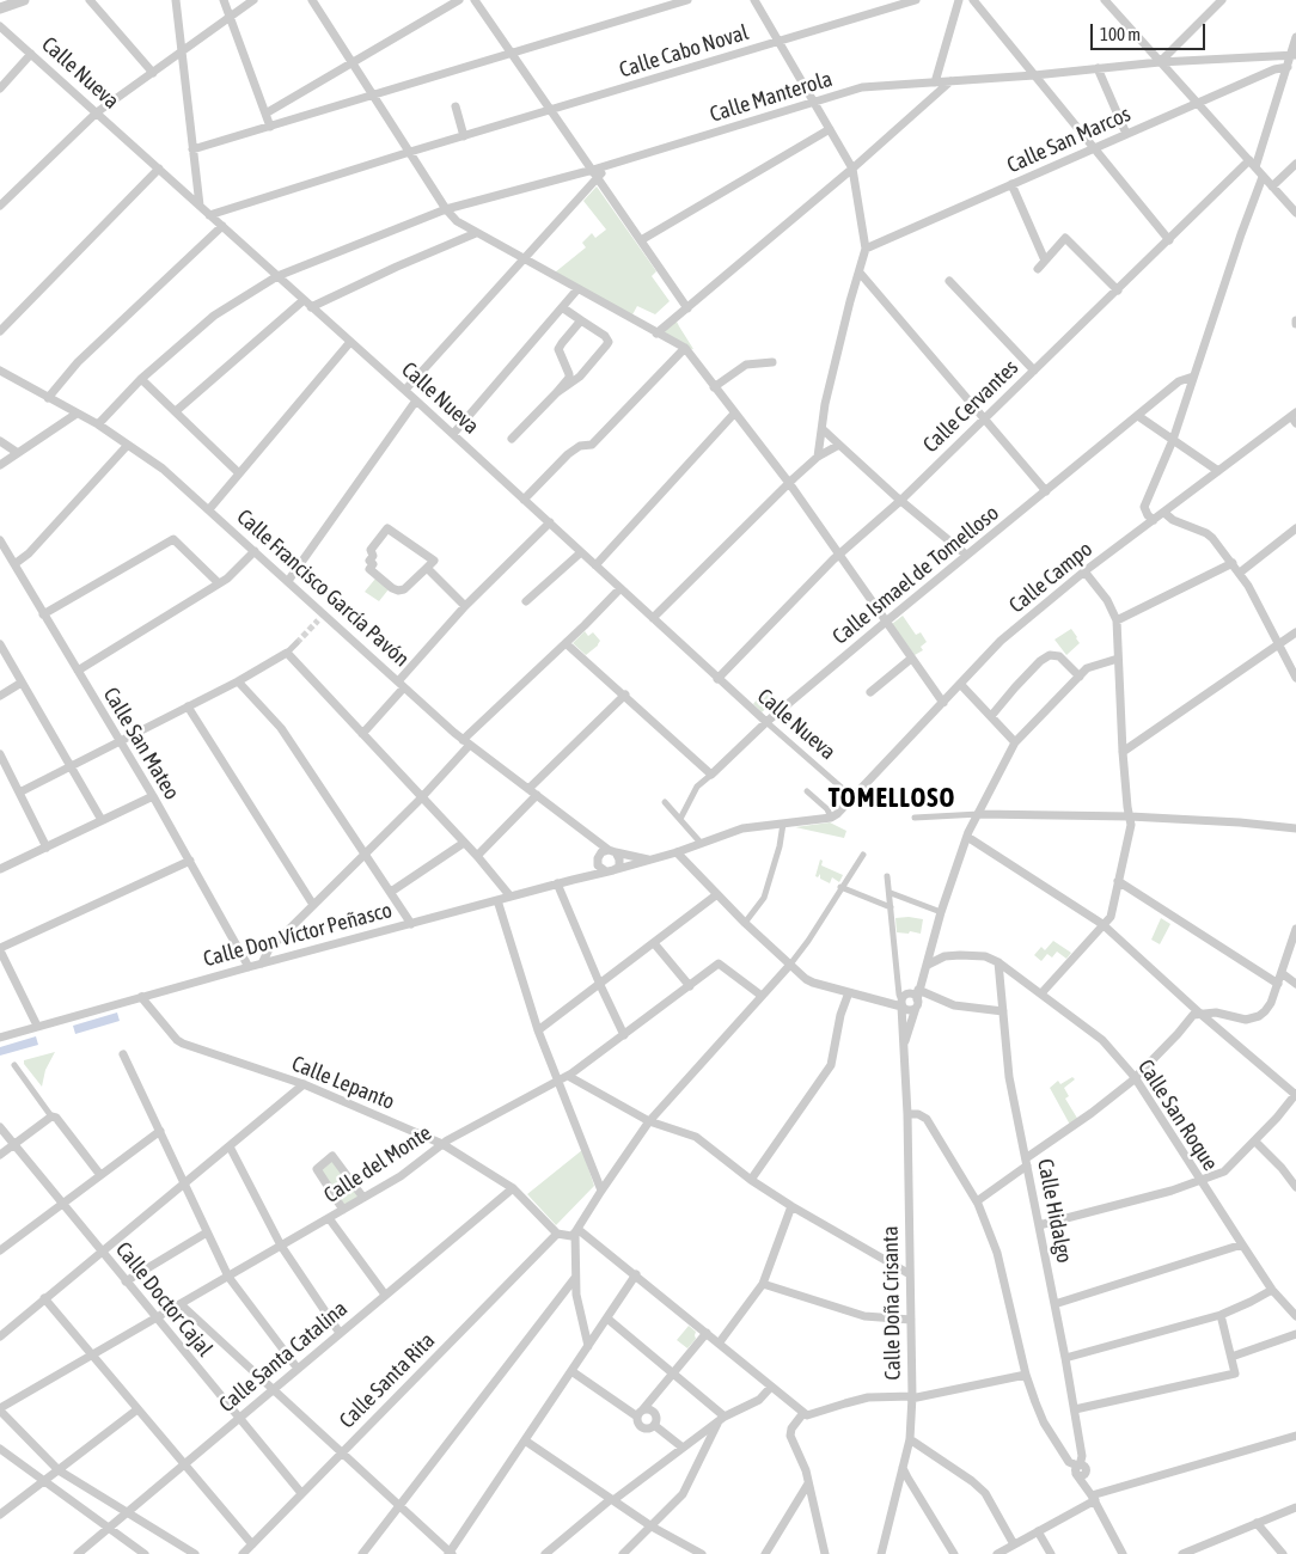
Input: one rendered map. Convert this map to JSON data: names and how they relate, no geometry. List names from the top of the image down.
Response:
{
  "streets": {
    "street": [
      "Calle Cabo Noval",
      "Calle Nueva",
      "Calle Manterola",
      "Calle San Marcos",
      "Calle Cervantes",
      "Calle Ismael de Tomelloso",
      "Calle Campo",
      "Calle Francisco García Pavón",
      "Calle San Mateo",
      "Calle Don Víctor Peñasco",
      "Calle Lepanto",
      "Calle San Roque",
      "Calle del Monte",
      "Calle Hidalgo",
      "Calle Doctor Cajal",
      "Calle Doña Crisanta",
      "Calle Santa Catalina",
      "Calle Santa Rita"
    ]
  },
  "crossings": [
    ["Calle Cabo Noval", "Calle Nueva"],
    ["Calle Nueva", "Calle Manterola"],
    ["Calle Nueva", "Calle Cervantes"],
    ["Calle Nueva", "Calle Ismael de Tomelloso"],
    ["Calle Nueva", "Calle Campo"],
    ["Calle Manterola", "Calle Francisco García Pavón"],
    ["Calle Francisco García Pavón", "Calle Don Víctor Peñasco"],
    ["Calle San Mateo", "Calle Don Víctor Peñasco"],
    ["Calle Don Víctor Peñasco", "Calle Lepanto"],
    ["Calle Lepanto", "Calle del Monte"],
    ["Calle Lepanto", "Calle Santa Catalina"],
    ["Calle Lepanto", "Calle Santa Rita"],
    ["Calle San Roque", "Calle Hidalgo"],
    ["Calle del Monte", "Calle Doctor Cajal"],
    ["Calle Doctor Cajal", "Calle Santa Catalina"],
    ["Calle Doctor Cajal", "Calle Santa Rita"]
  ],
  "districts": ["TOMELLOSO"],
  "scale_bar": "100 m"
}
